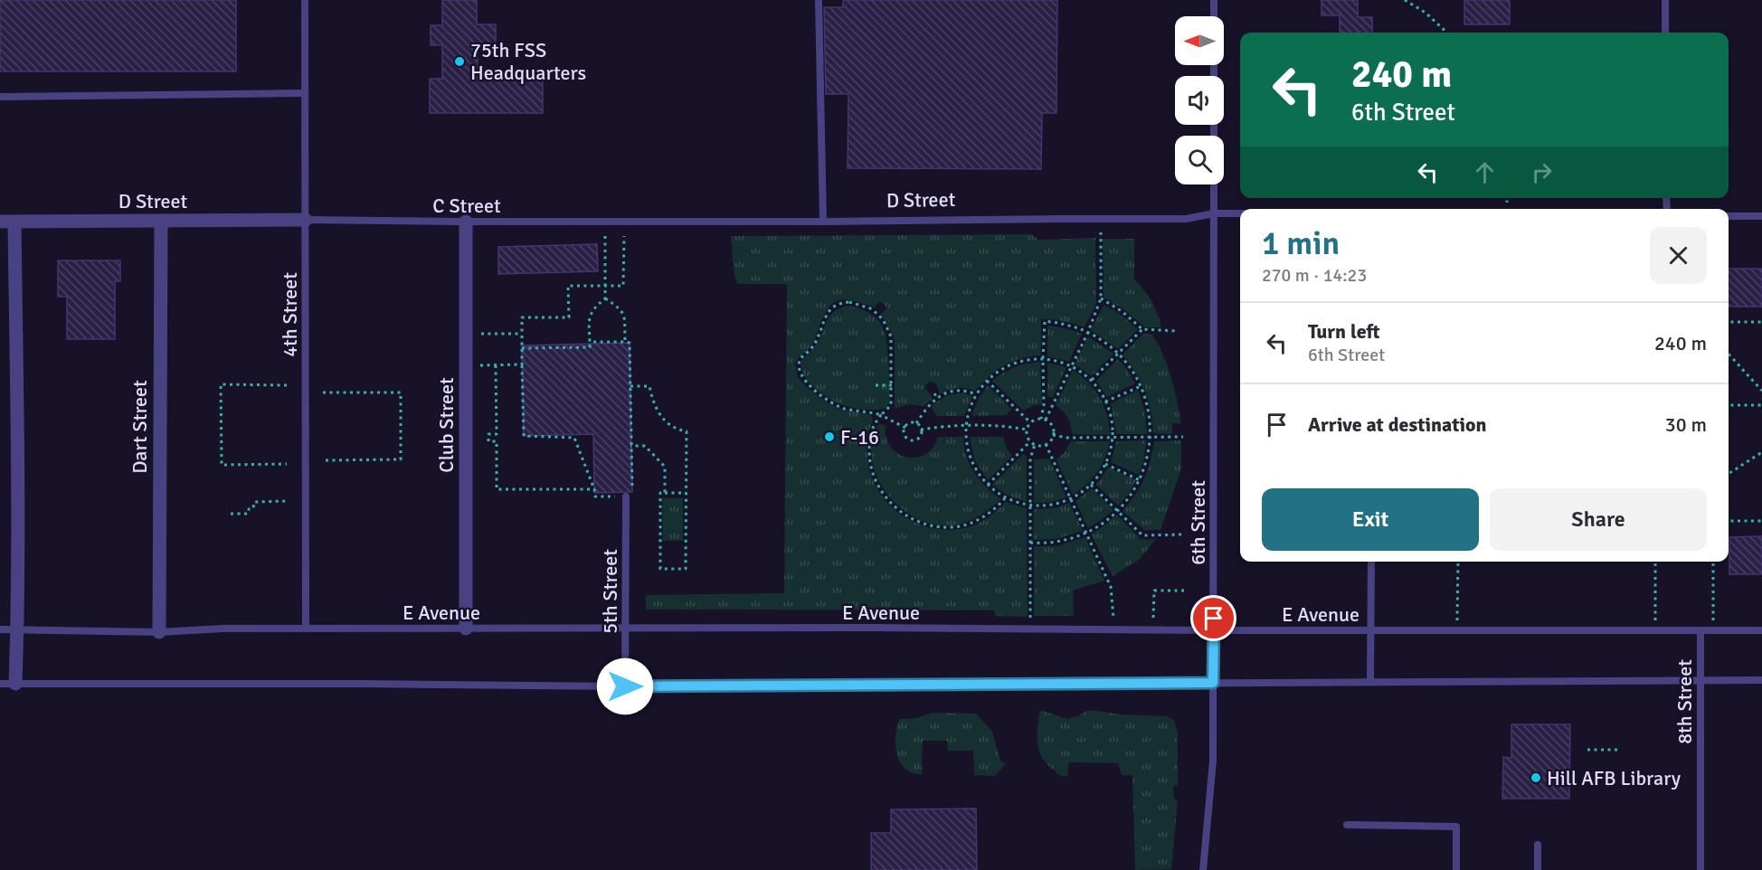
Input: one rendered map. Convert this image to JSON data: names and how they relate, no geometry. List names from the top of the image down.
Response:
{
  "streets": {
    "street": ["D Street", "Club Street", "Dart Street"],
    "lane": [
      "C Street",
      "4th Street",
      "6th Street",
      "5th Street",
      "E Avenue",
      "8th Street"
    ]
  },
  "crossings": [
    ["D Street", "C Street"],
    ["D Street", "4th Street"],
    ["D Street", "Dart Street"],
    ["D Street", "6th Street"],
    ["C Street", "4th Street"],
    ["C Street", "Club Street"],
    ["4th Street", "E Avenue"],
    ["Club Street", "E Avenue"],
    ["Dart Street", "E Avenue"],
    ["6th Street", "E Avenue"],
    ["5th Street", "E Avenue"],
    ["E Avenue", "8th Street"]
  ],
  "places": ["75th FSS Headquarters", "F-16", "Hill AFB Library"],
  "north": "left",
  "page": {
    "turn": ["240 m", "6th Street"],
    "heading": ["1 min", "270 m · 14:23"],
    "list": [
      {
        "name": "Turn left",
        "note": "6th Street",
        "value": "240 m"
      },
      {
        "name": "Arrive at destination",
        "value": "30 m"
      }
    ],
    "buttons": ["Exit", "Share"]
  }
}
